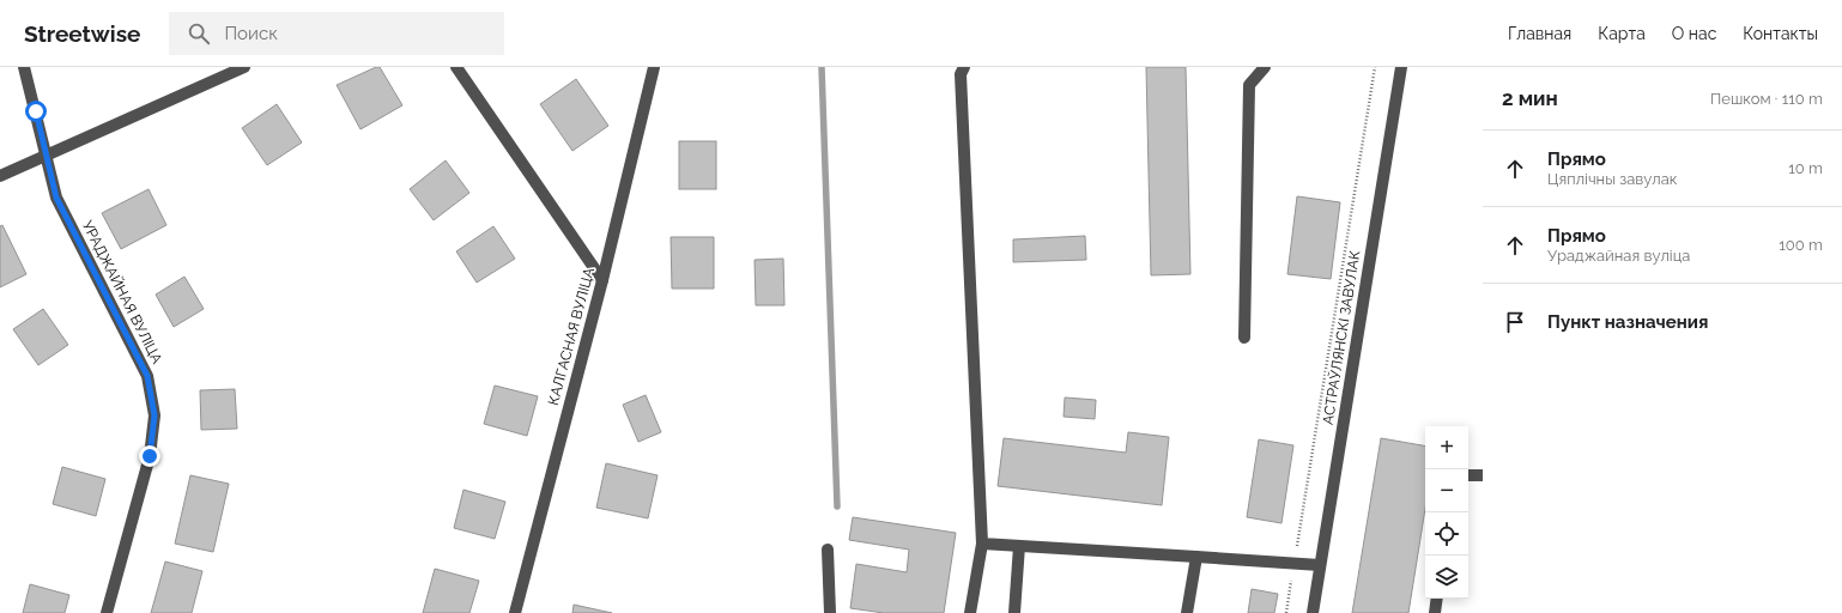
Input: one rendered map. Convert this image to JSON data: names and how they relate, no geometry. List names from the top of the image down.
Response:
{
  "streets": {
    "street": ["УРАДЖАЙНАЯ ВУЛІЦА", "КАЛГАСНАЯ ВУЛІЦА", "АСТРАЎЛЯНСКІ ЗАВУЛАК"]
  },
  "page": {
    "header": "Streetwise",
    "search": "Поиск",
    "nav": [
      "Главная",
      "Карта",
      "О нас",
      "Контакты"
    ],
    "heading": ["2 мин", "Пешком · 110 m"],
    "list": [
      ["Прямо", "Цяплічны завулак", "10 m"],
      ["Прямо", "Ураджайная вуліца", "100 m"],
      "Пункт назначения"
    ],
    "map_buttons": ["+", "−"]
  }
}
